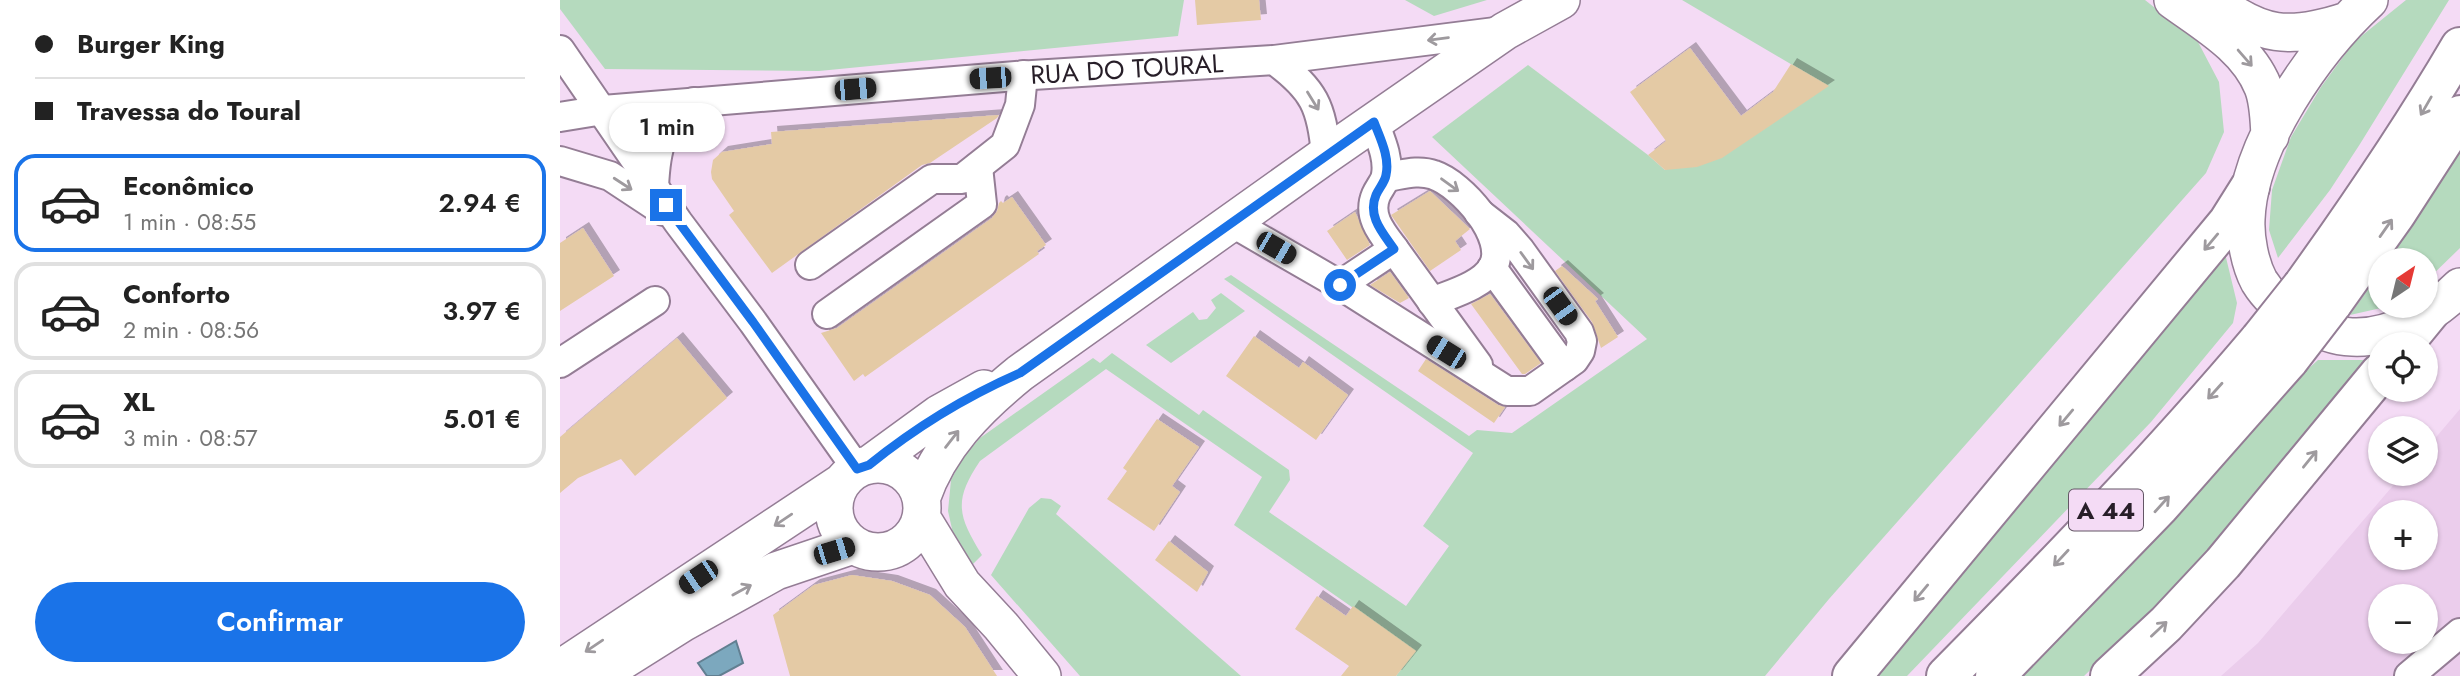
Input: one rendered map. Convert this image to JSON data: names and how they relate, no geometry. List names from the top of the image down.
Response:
{
  "streets": {
    "highway": ["A 44"],
    "street": ["RUA DO TOURAL"]
  },
  "north": "top right",
  "page": {
    "banner": ["Burger King", "Travessa do Toural"],
    "bubble": "1 min",
    "list": [
      {
        "name": "Econômico",
        "note": "1 min · 08:55",
        "value": "2.94 €"
      },
      {
        "name": "Conforto",
        "note": "2 min · 08:56",
        "value": "3.97 €"
      },
      {
        "name": "XL",
        "note": "3 min · 08:57",
        "value": "5.01 €"
      }
    ],
    "map_buttons": ["+", "−"],
    "buttons": "Confirmar"
  }
}
